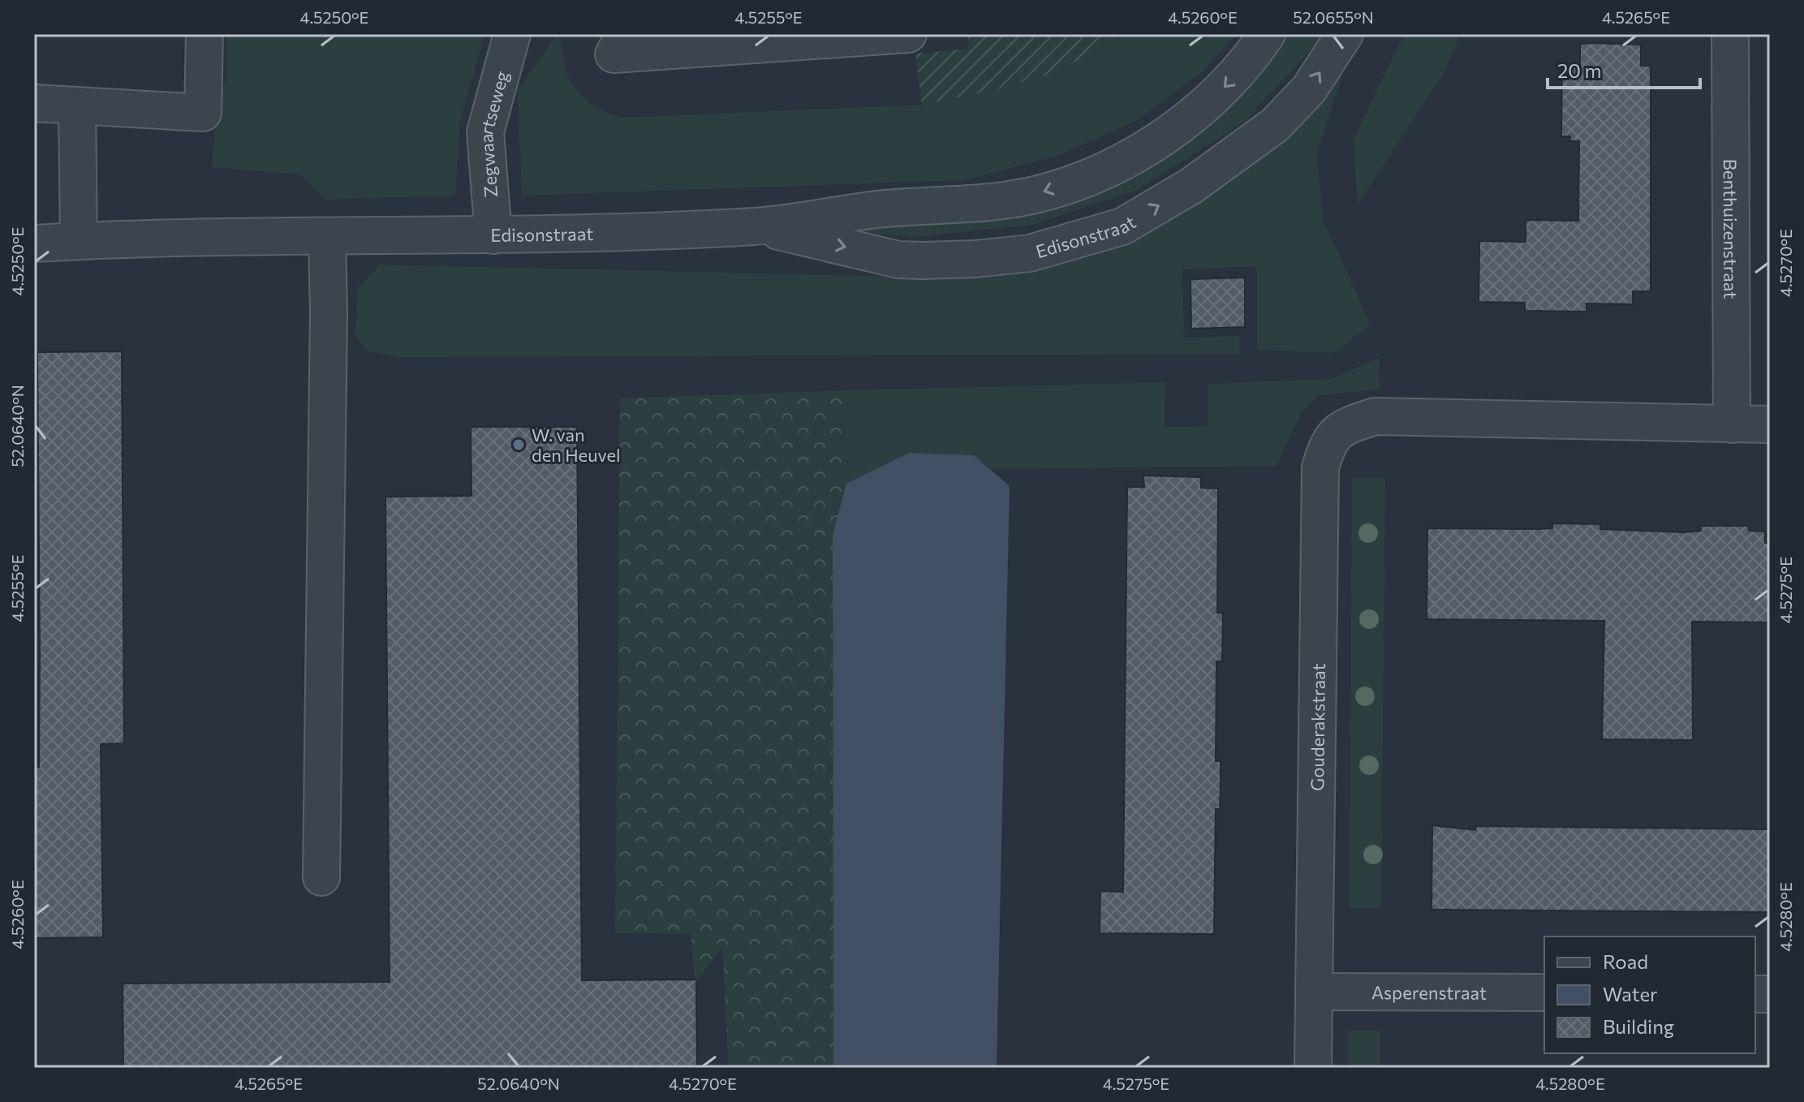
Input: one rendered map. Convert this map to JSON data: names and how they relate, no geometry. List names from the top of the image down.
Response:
{
  "streets": {
    "street": [
      "Zegwaartseweg",
      "Benthuizenstraat",
      "Edisonstraat",
      "Gouderakstraat",
      "Asperenstraat"
    ]
  },
  "crossings": [
    ["Zegwaartseweg", "Edisonstraat"],
    ["Benthuizenstraat", "Gouderakstraat"],
    ["Gouderakstraat", "Asperenstraat"]
  ],
  "places": ["W. van den Heuvel"],
  "legend": ["Road", "Water", "Building"],
  "scale_bar": "20 m",
  "coordinates": [
    "4.5250°E",
    "4.5255°E",
    "4.5260°E",
    "52.0655°N",
    "4.5265°E",
    "4.5270°E",
    "52.0640°N",
    "4.5275°E",
    "4.5280°E"
  ]
}
